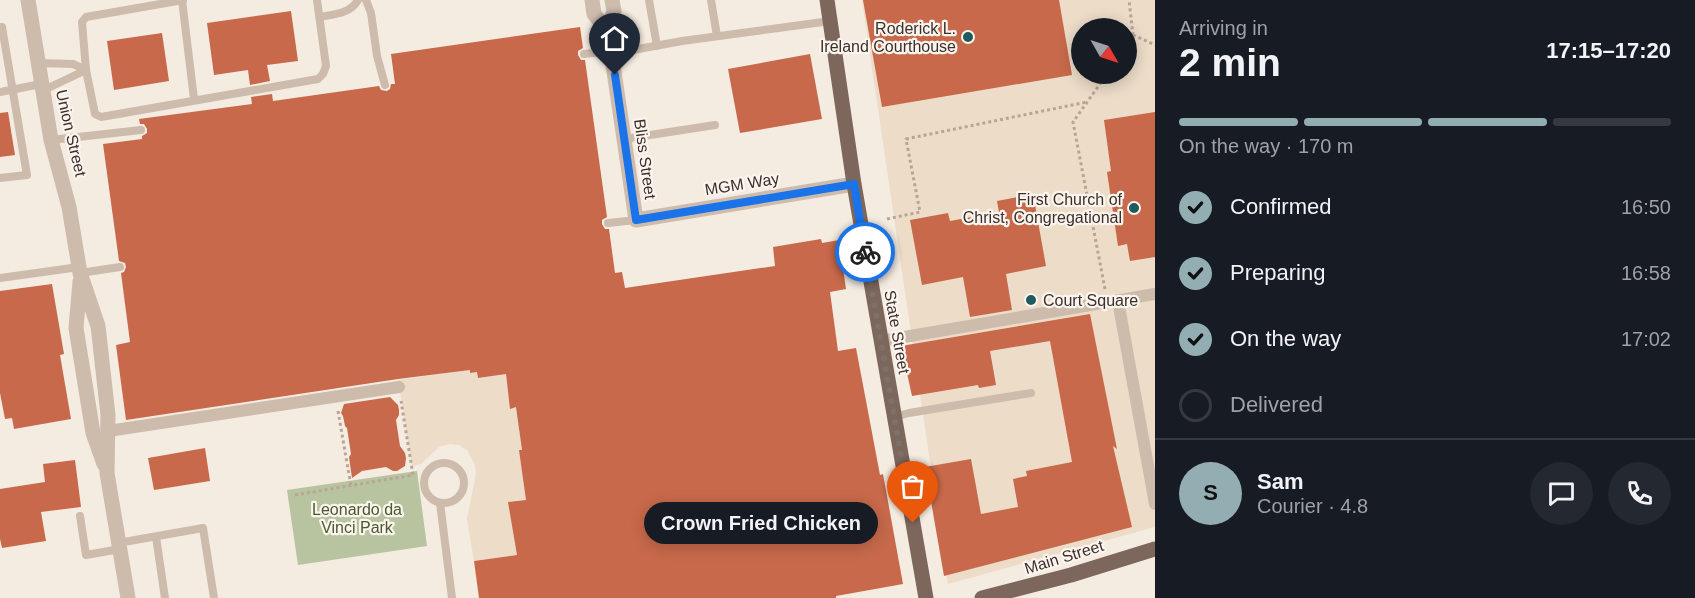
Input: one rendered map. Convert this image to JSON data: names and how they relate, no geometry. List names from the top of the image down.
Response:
{
  "streets": {
    "main road": ["State Street", "Main Street"],
    "street": ["Union Street", "Bliss Street", "MGM Way"]
  },
  "crossings": [
    ["Bliss Street", "MGM Way"],
    ["MGM Way", "State Street"]
  ],
  "parks": ["Leonardo da Vinci Park"],
  "places": [
    "Roderick L. Ireland Courthouse",
    "First Church of Christ, Congregational",
    "Court Square",
    "Crown Fried Chicken"
  ],
  "north": "bottom right",
  "page": {
    "heading": ["2 min", "Arriving in", "17:15–17:20"],
    "panel": ["Sam", "Courier · 4.8"],
    "bar": "On the way · 170 m",
    "list": [
      ["Confirmed", "16:50"],
      ["Preparing", "16:58"],
      ["On the way", "17:02"],
      "Delivered"
    ],
    "round": "S",
    "bubble": "Crown Fried Chicken"
  }
}
